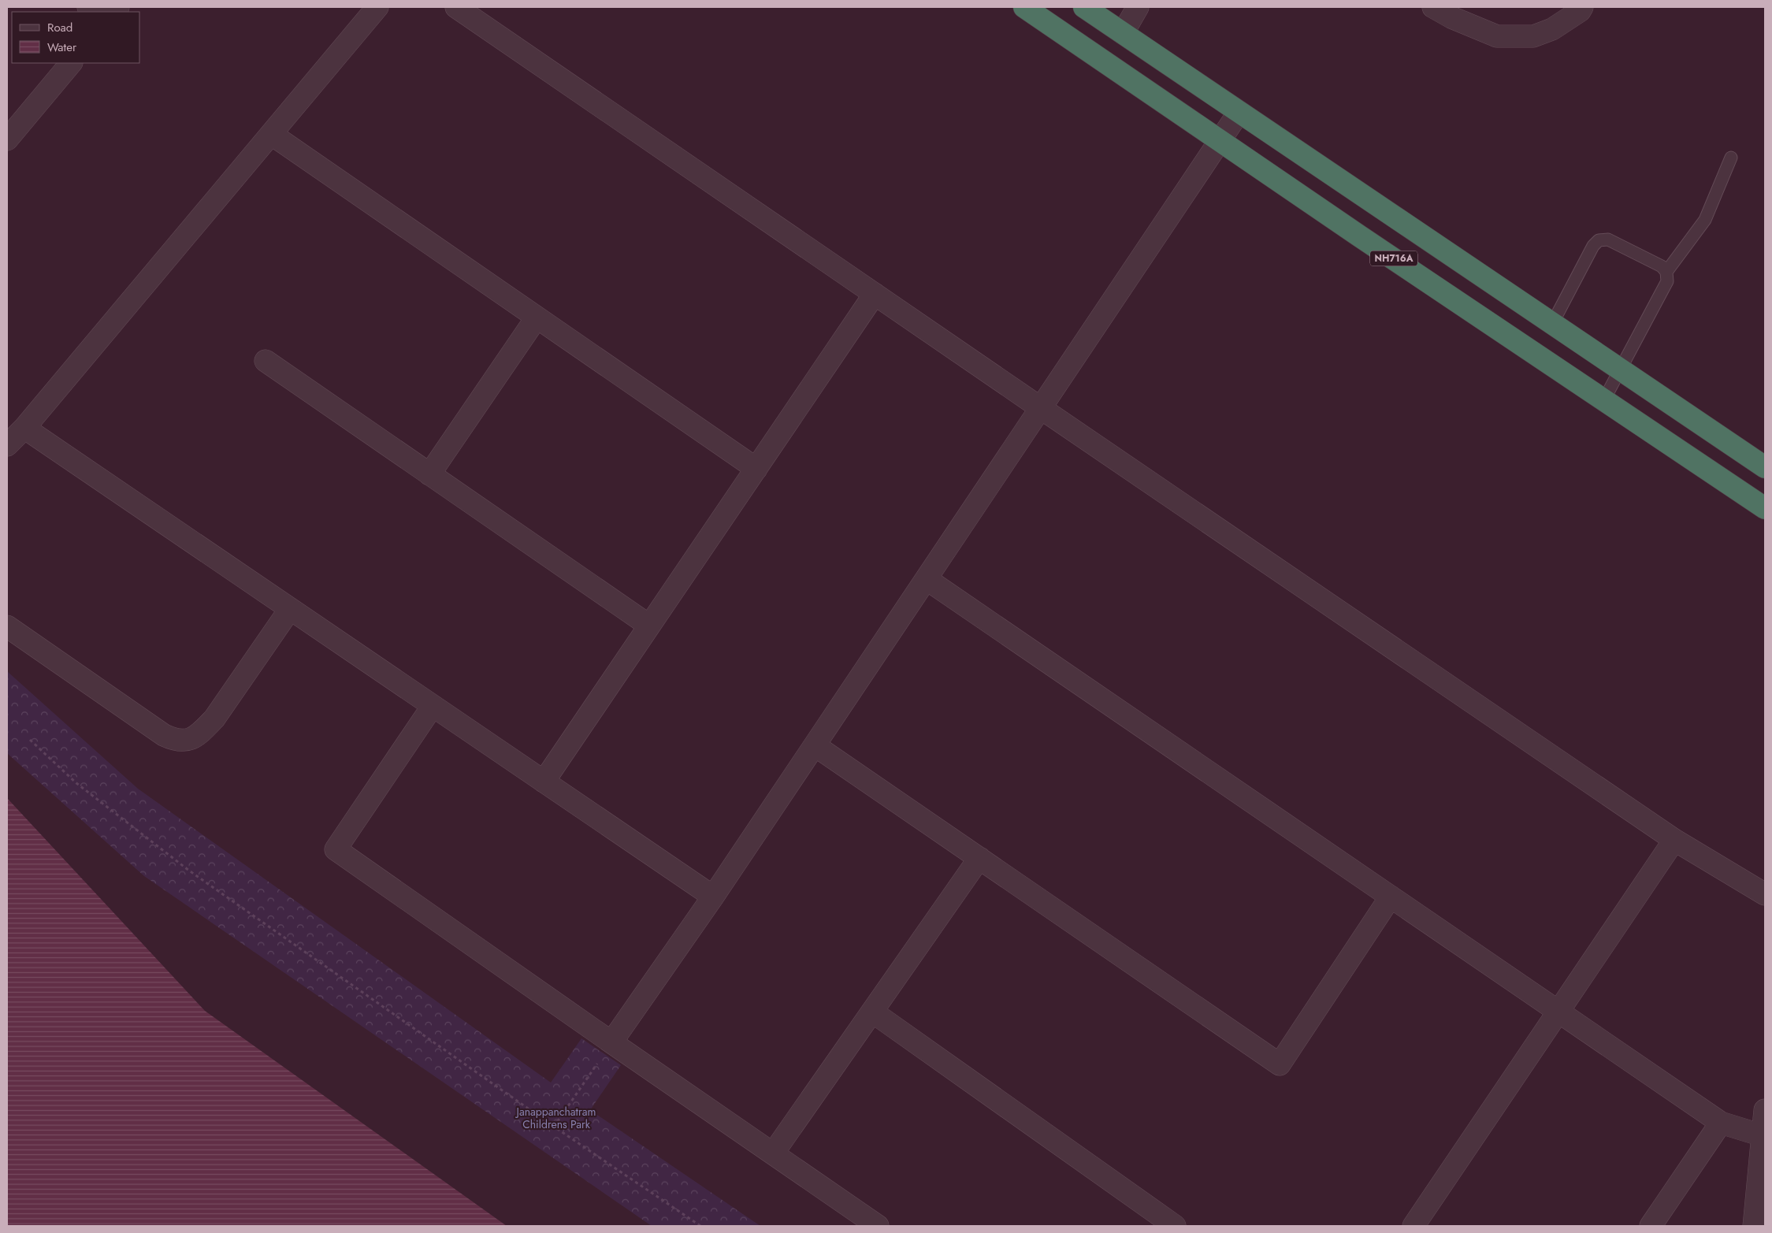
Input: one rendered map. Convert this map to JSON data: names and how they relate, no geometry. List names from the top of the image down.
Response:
{
  "streets": {
    "highway": ["NH716A"]
  },
  "parks": ["Janappanchatram Childrens Park"],
  "legend": ["Road", "Water"]
}
